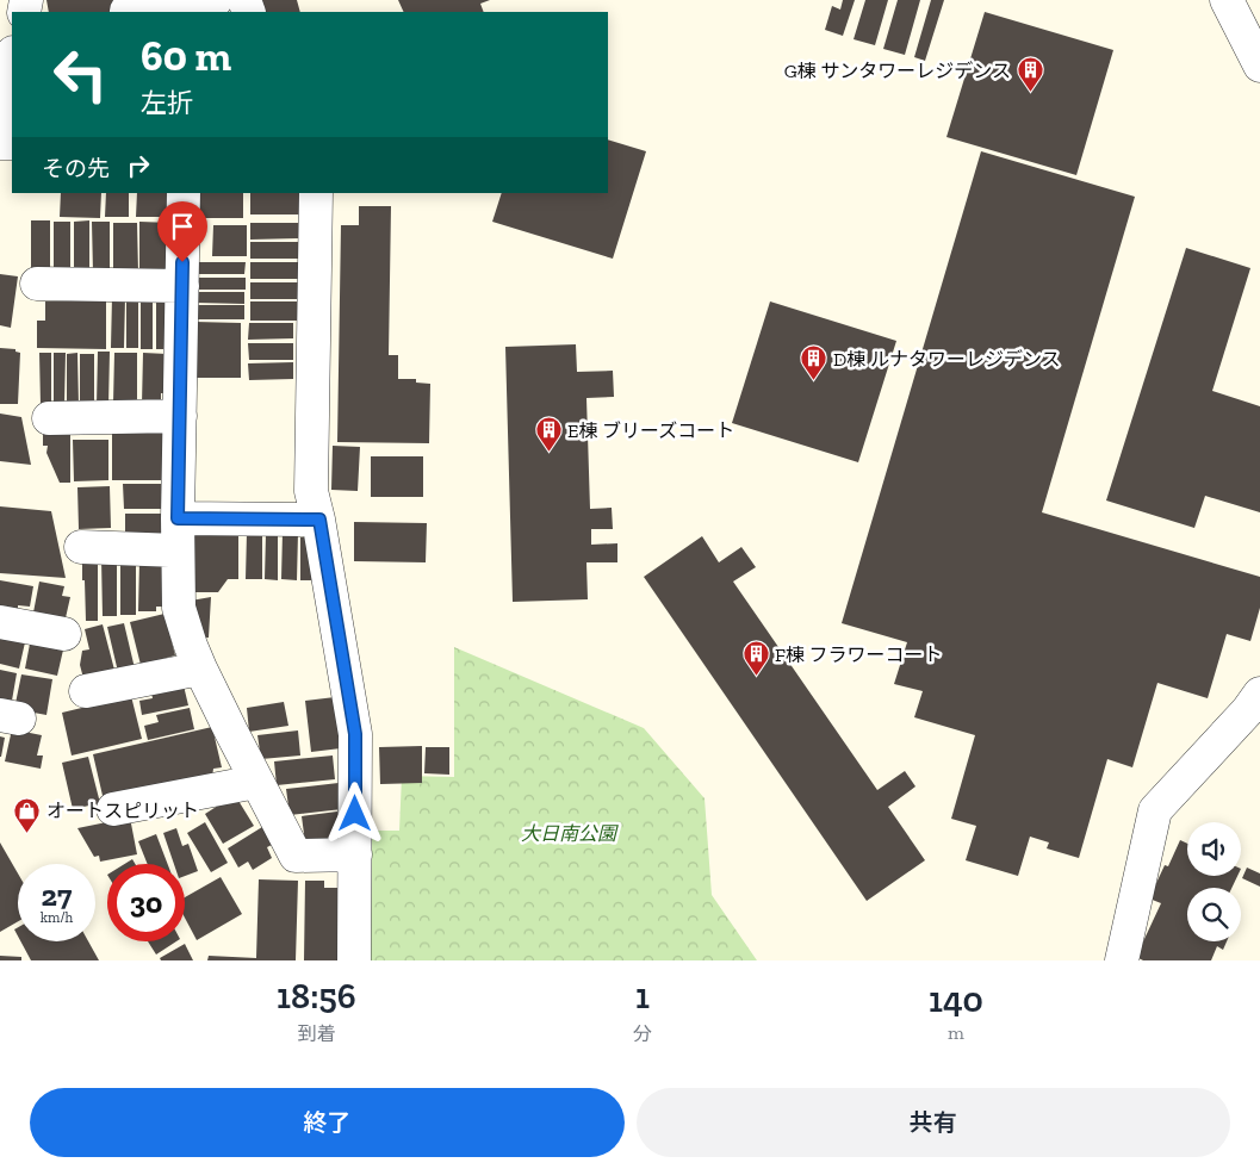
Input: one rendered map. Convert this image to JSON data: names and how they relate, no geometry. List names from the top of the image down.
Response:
{
  "parks": ["大日南公園"],
  "places": {
    "building": [
      "G棟 サンタワーレジデンス",
      "D棟 ルナタワーレジデンス",
      "E棟 ブリーズコート",
      "F棟 フラワーコート"
    ],
    "shop": ["オートスピリット"]
  },
  "page": {
    "turn": ["60 m", "左折"],
    "then": "その先",
    "speed": "27 km/h",
    "limit": "30",
    "eta": [
      "18:56",
      "到着",
      "1",
      "分",
      "140",
      "m"
    ],
    "buttons": ["終了", "共有"]
  }
}
